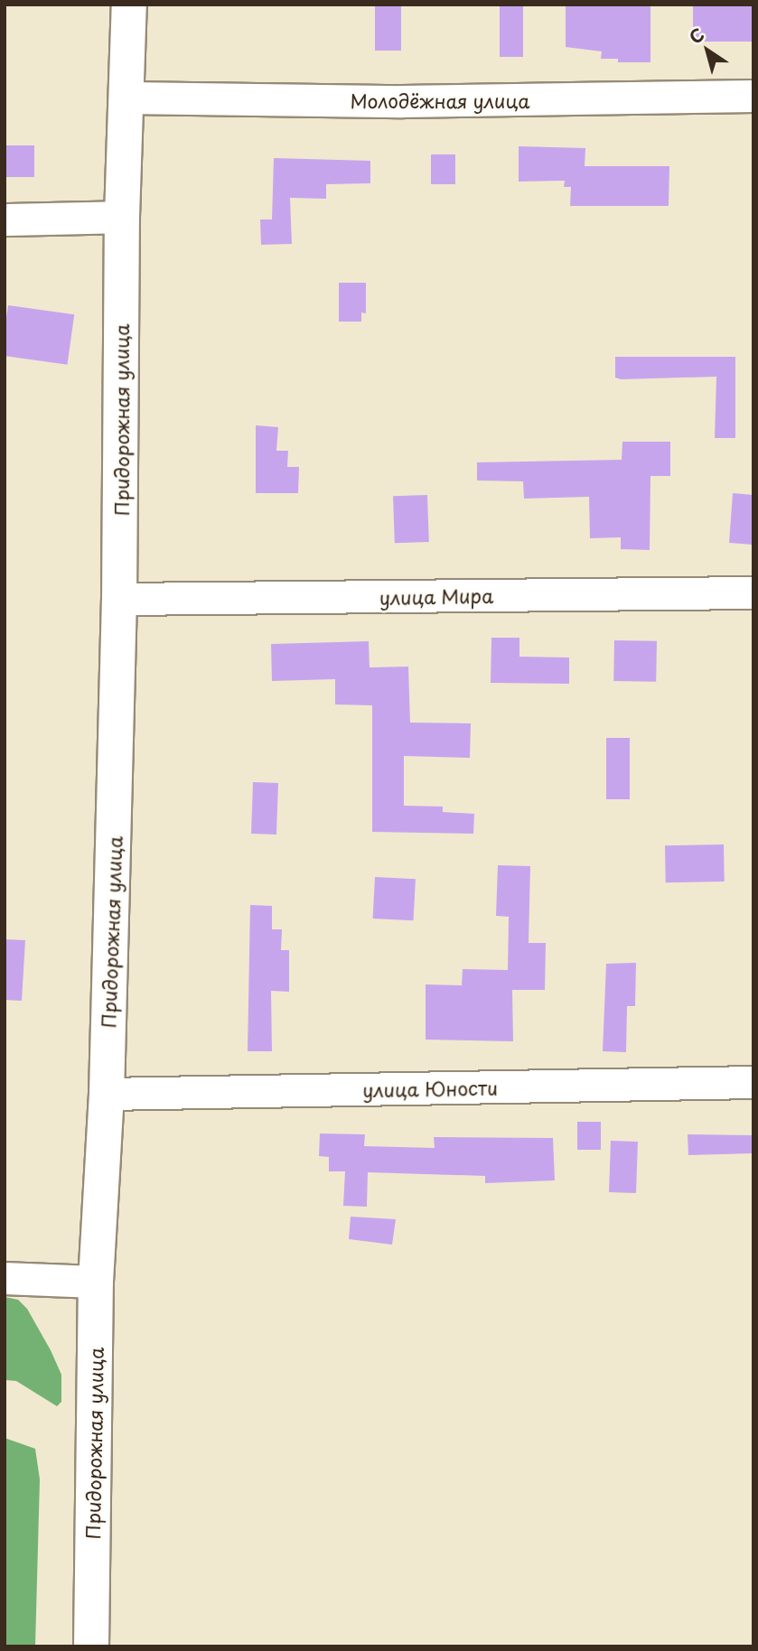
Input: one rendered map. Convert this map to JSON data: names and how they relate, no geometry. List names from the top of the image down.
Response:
{
  "streets": {
    "street": [
      "Молодёжная улица",
      "Придорожная улица",
      "улица Мира",
      "улица Юности"
    ]
  },
  "crossings": [
    ["Молодёжная улица", "Придорожная улица"],
    ["Придорожная улица", "улица Мира"],
    ["Придорожная улица", "улица Юности"]
  ],
  "north": "top left"
}
